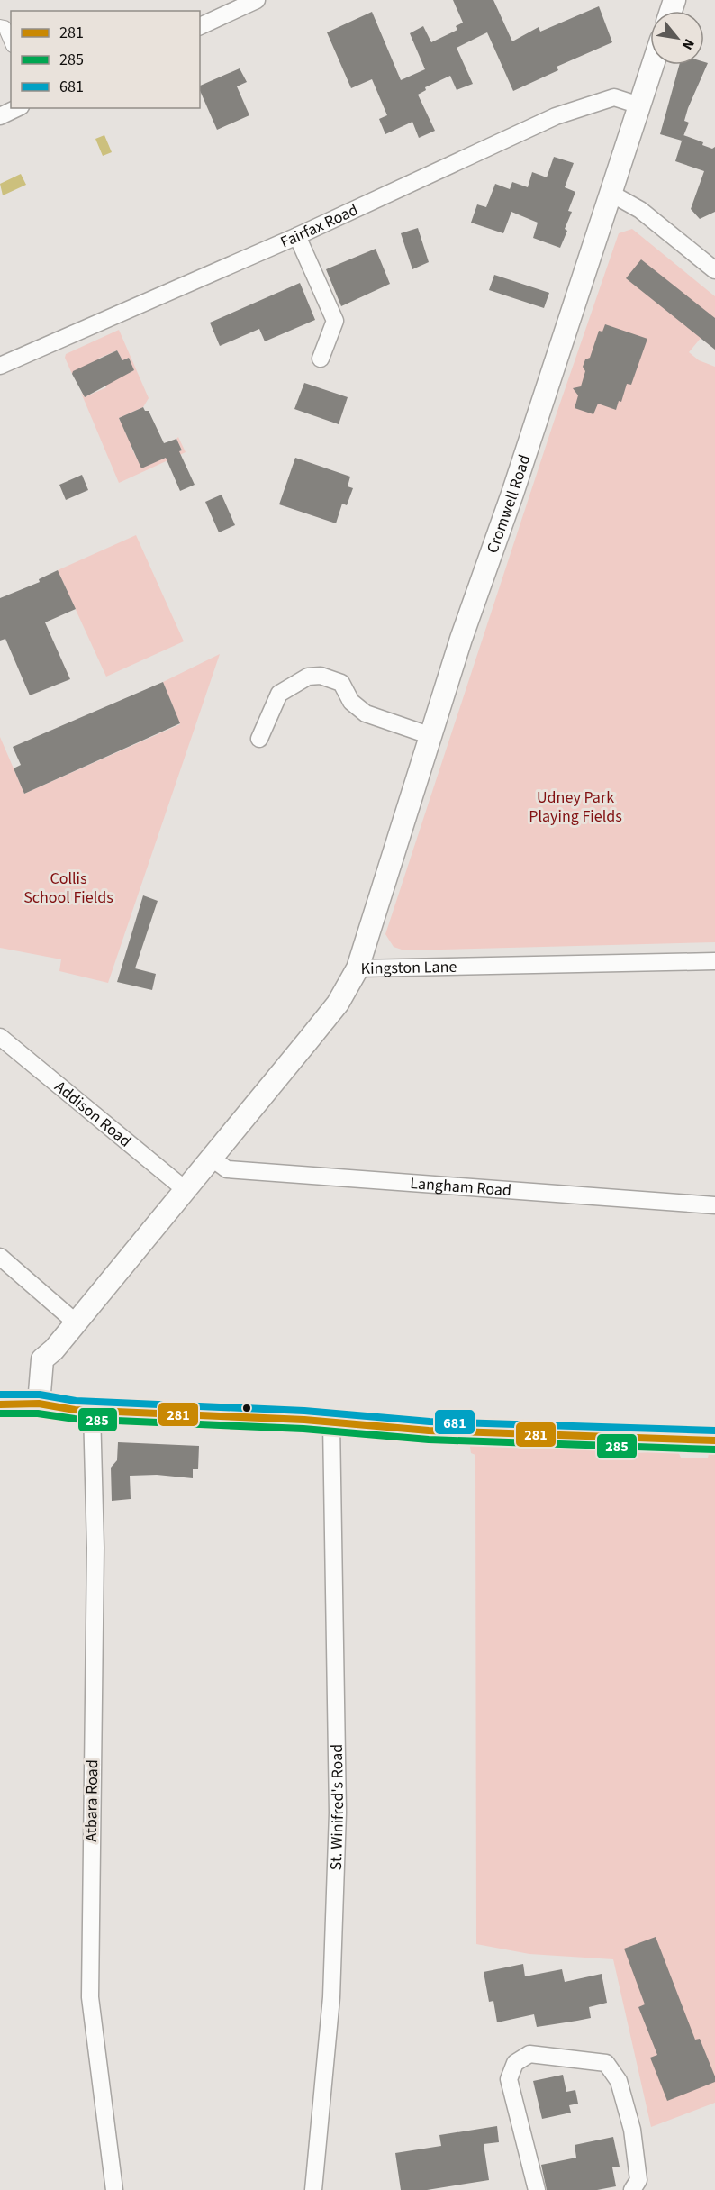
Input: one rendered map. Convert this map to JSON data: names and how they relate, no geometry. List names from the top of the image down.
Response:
{
  "streets": {
    "main road": ["Cromwell Road", "Kingston Lane"],
    "street": [
      "Fairfax Road",
      "Addison Road",
      "Langham Road",
      "Atbara Road",
      "St. Winifred's Road"
    ]
  },
  "crossings": [
    ["Fairfax Road", "Cromwell Road"],
    ["Cromwell Road", "Kingston Lane"],
    ["Kingston Lane", "Addison Road"],
    ["Kingston Lane", "Langham Road"]
  ],
  "parks": ["Udney Park Playing Fields", "Collis School Fields"],
  "lines": ["transit line 681", "transit line 281", "transit line 285"],
  "legend": ["281", "285", "681"],
  "north": "bottom right"
}
